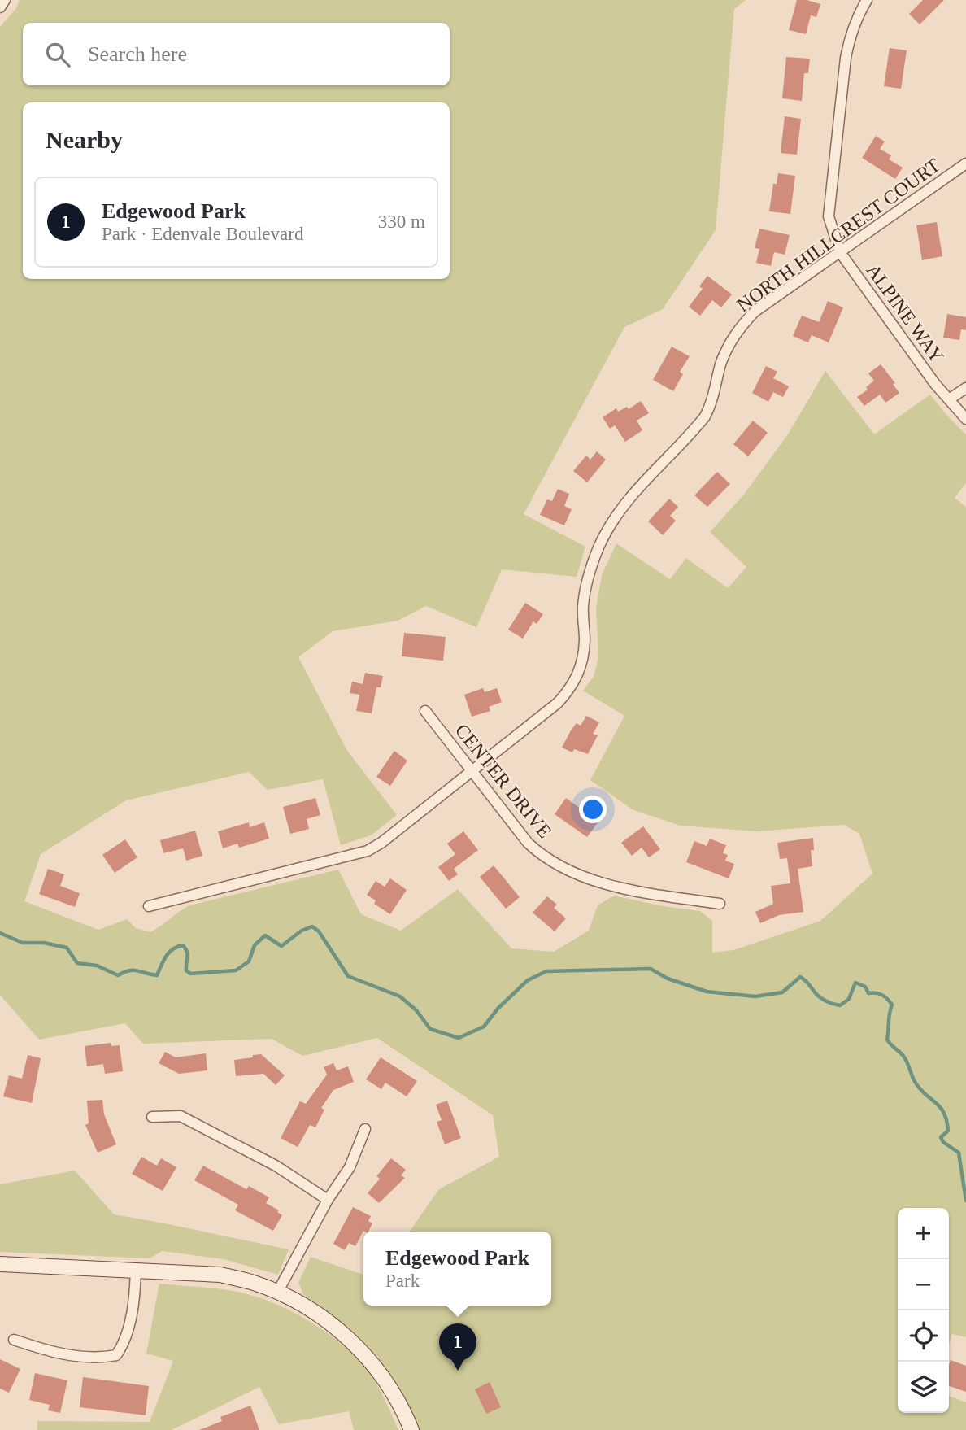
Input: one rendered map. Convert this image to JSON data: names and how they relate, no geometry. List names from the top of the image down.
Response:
{
  "streets": {
    "street": ["NORTH HILLCREST COURT", "ALPINE WAY", "CENTER DRIVE"]
  },
  "crossings": [
    ["NORTH HILLCREST COURT", "ALPINE WAY"],
    ["NORTH HILLCREST COURT", "CENTER DRIVE"]
  ],
  "page": {
    "search": "Search here",
    "heading": "Nearby",
    "list": [
      {
        "mark": "1",
        "name": "Edgewood Park",
        "note": "Park · Edenvale Boulevard",
        "value": "330 m"
      }
    ],
    "map_buttons": ["+", "−"],
    "popup": ["Edgewood Park", "Park"],
    "pins": "1"
  }
}
